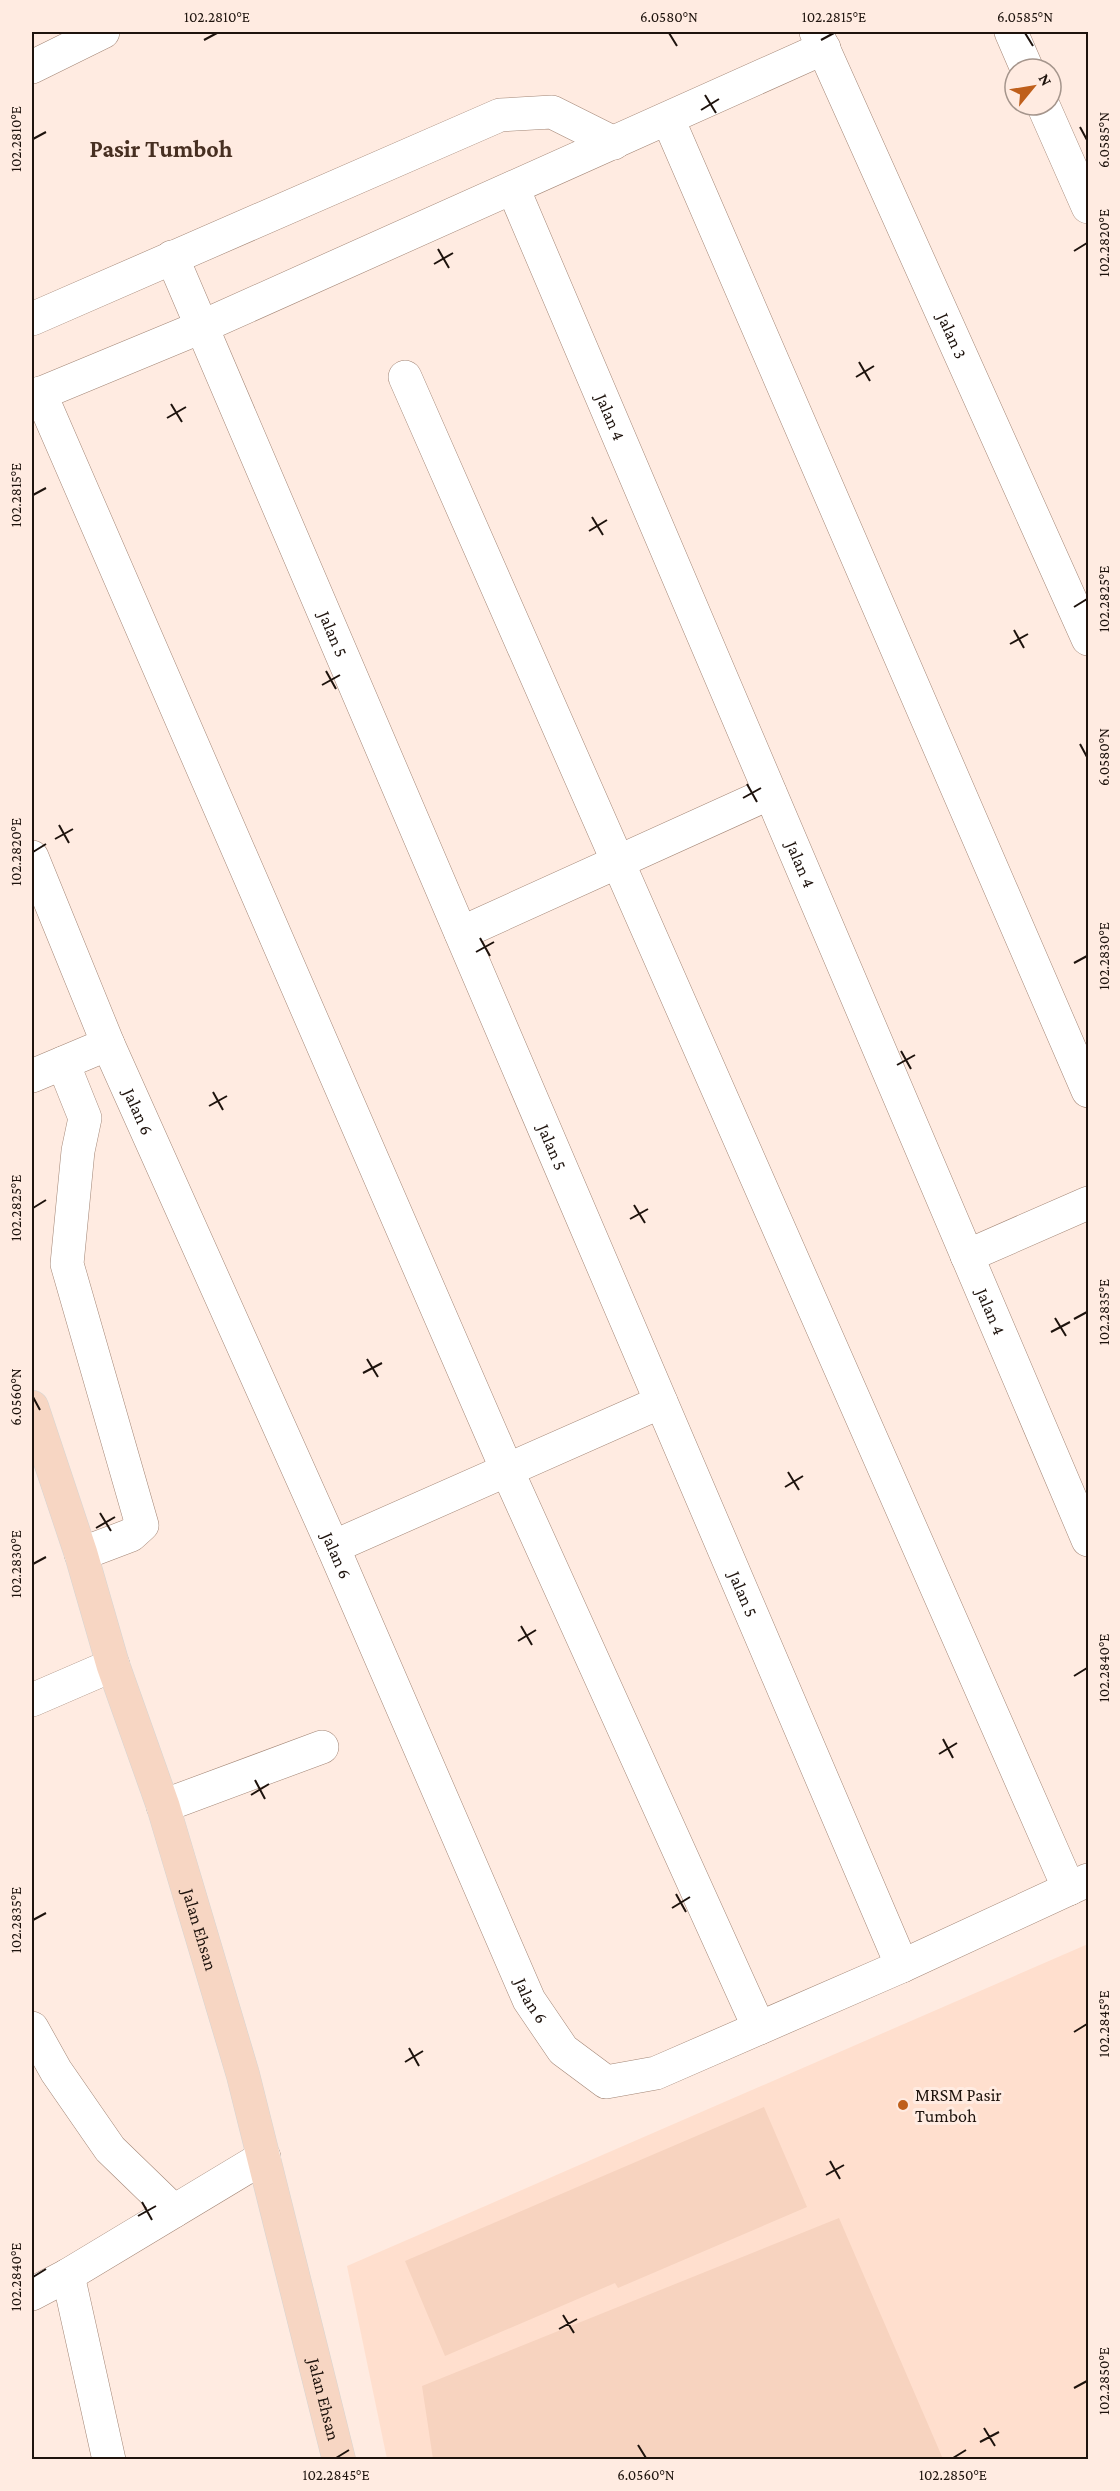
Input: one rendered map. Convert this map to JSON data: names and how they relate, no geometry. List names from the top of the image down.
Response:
{
  "streets": {
    "main road": ["Jalan Ehsan"],
    "street": [
      "Jalan 3",
      "Jalan 4",
      "Jalan 5",
      "Jalan 6"
    ]
  },
  "crossings": [
    ["Jalan 5", "Jalan 6"]
  ],
  "districts": ["Pasir Tumboh"],
  "places": ["MRSM Pasir Tumboh"],
  "north": "top right",
  "coordinates": [
    "102.2810°E",
    "6.0580°N",
    "102.2815°E",
    "6.0585°N",
    "102.2820°E",
    "102.2825°E",
    "102.2830°E",
    "102.2835°E",
    "6.0560°N",
    "102.2840°E",
    "102.2845°E",
    "102.2850°E"
  ]
}
